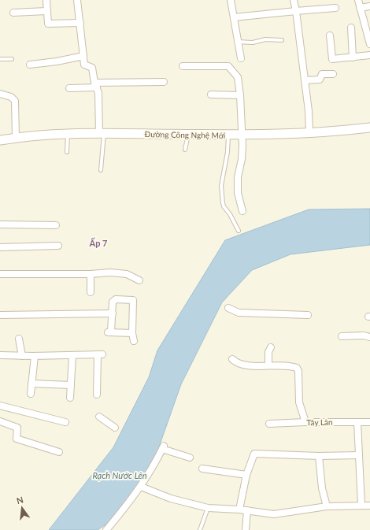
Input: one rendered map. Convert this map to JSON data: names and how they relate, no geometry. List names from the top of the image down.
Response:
{
  "streets": {
    "street": ["Đường Công Nghệ Mới", "Tây Lân"]
  },
  "districts": ["Ấp 7"],
  "water": ["Rạch Nước Lên"],
  "north": "top"
}
